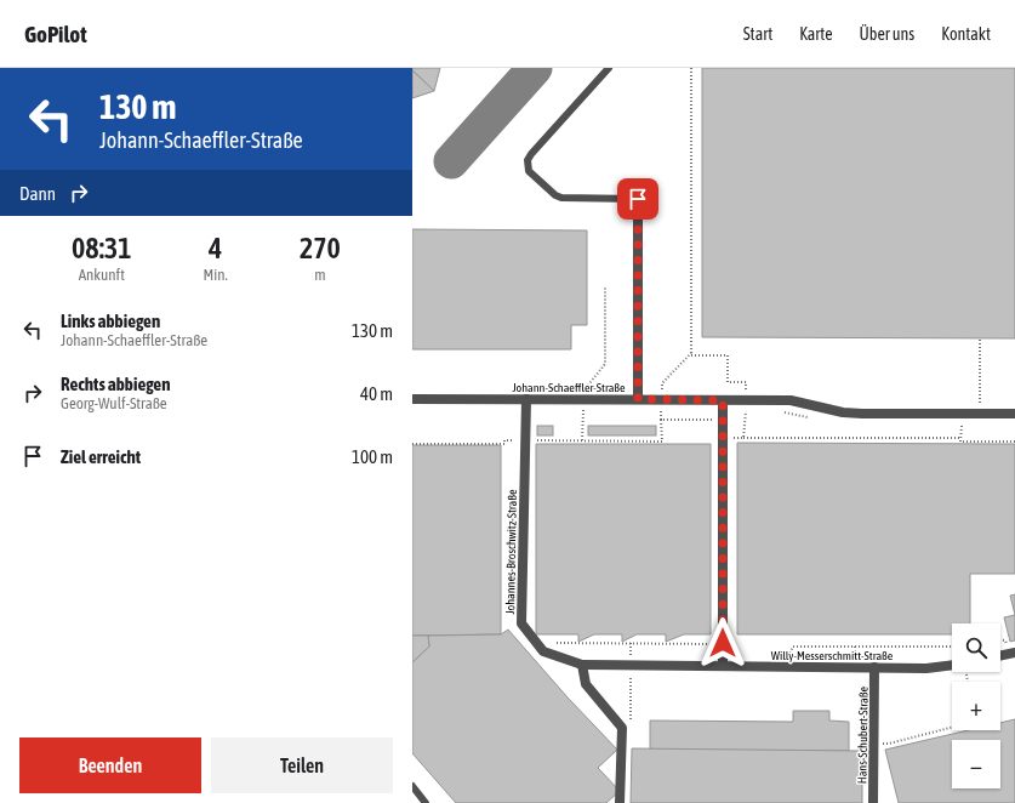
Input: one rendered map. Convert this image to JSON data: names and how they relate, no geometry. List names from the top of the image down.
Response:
{
  "streets": {
    "street": [
      "Johann-Schaeffler-Straße",
      "Johannes-Broschwitz-Straße",
      "Willy-Messerschmitt-Straße",
      "Hans-Schubert-Straße"
    ]
  },
  "crossings": [
    ["Johann-Schaeffler-Straße", "Johannes-Broschwitz-Straße"],
    ["Johannes-Broschwitz-Straße", "Willy-Messerschmitt-Straße"],
    ["Willy-Messerschmitt-Straße", "Hans-Schubert-Straße"]
  ],
  "page": {
    "header": "GoPilot",
    "nav": [
      "Start",
      "Karte",
      "Über uns",
      "Kontakt"
    ],
    "turn": ["130 m", "Johann-Schaeffler-Straße"],
    "then": "Dann",
    "eta": [
      "08:31",
      "Ankunft",
      "4",
      "Min.",
      "270",
      "m"
    ],
    "list": [
      {
        "name": "Links abbiegen",
        "note": "Johann-Schaeffler-Straße",
        "value": "130 m"
      },
      {
        "name": "Rechts abbiegen",
        "note": "Georg-Wulf-Straße",
        "value": "40 m"
      },
      {
        "name": "Ziel erreicht",
        "value": "100 m"
      }
    ],
    "map_buttons": ["+", "−"],
    "buttons": ["Beenden", "Teilen"]
  }
}
